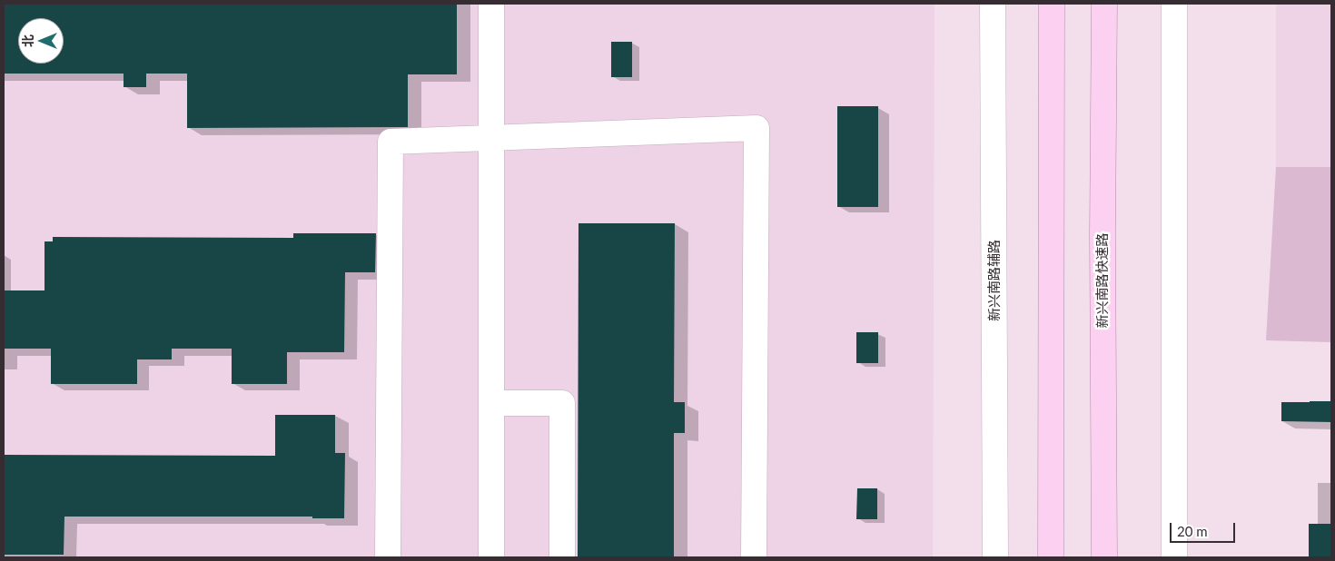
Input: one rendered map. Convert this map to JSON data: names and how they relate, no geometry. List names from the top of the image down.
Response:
{
  "streets": {
    "main road": ["新兴南路快速路"],
    "street": ["新兴南路辅路"]
  },
  "scale_bar": "20 m",
  "north": "left"
}
